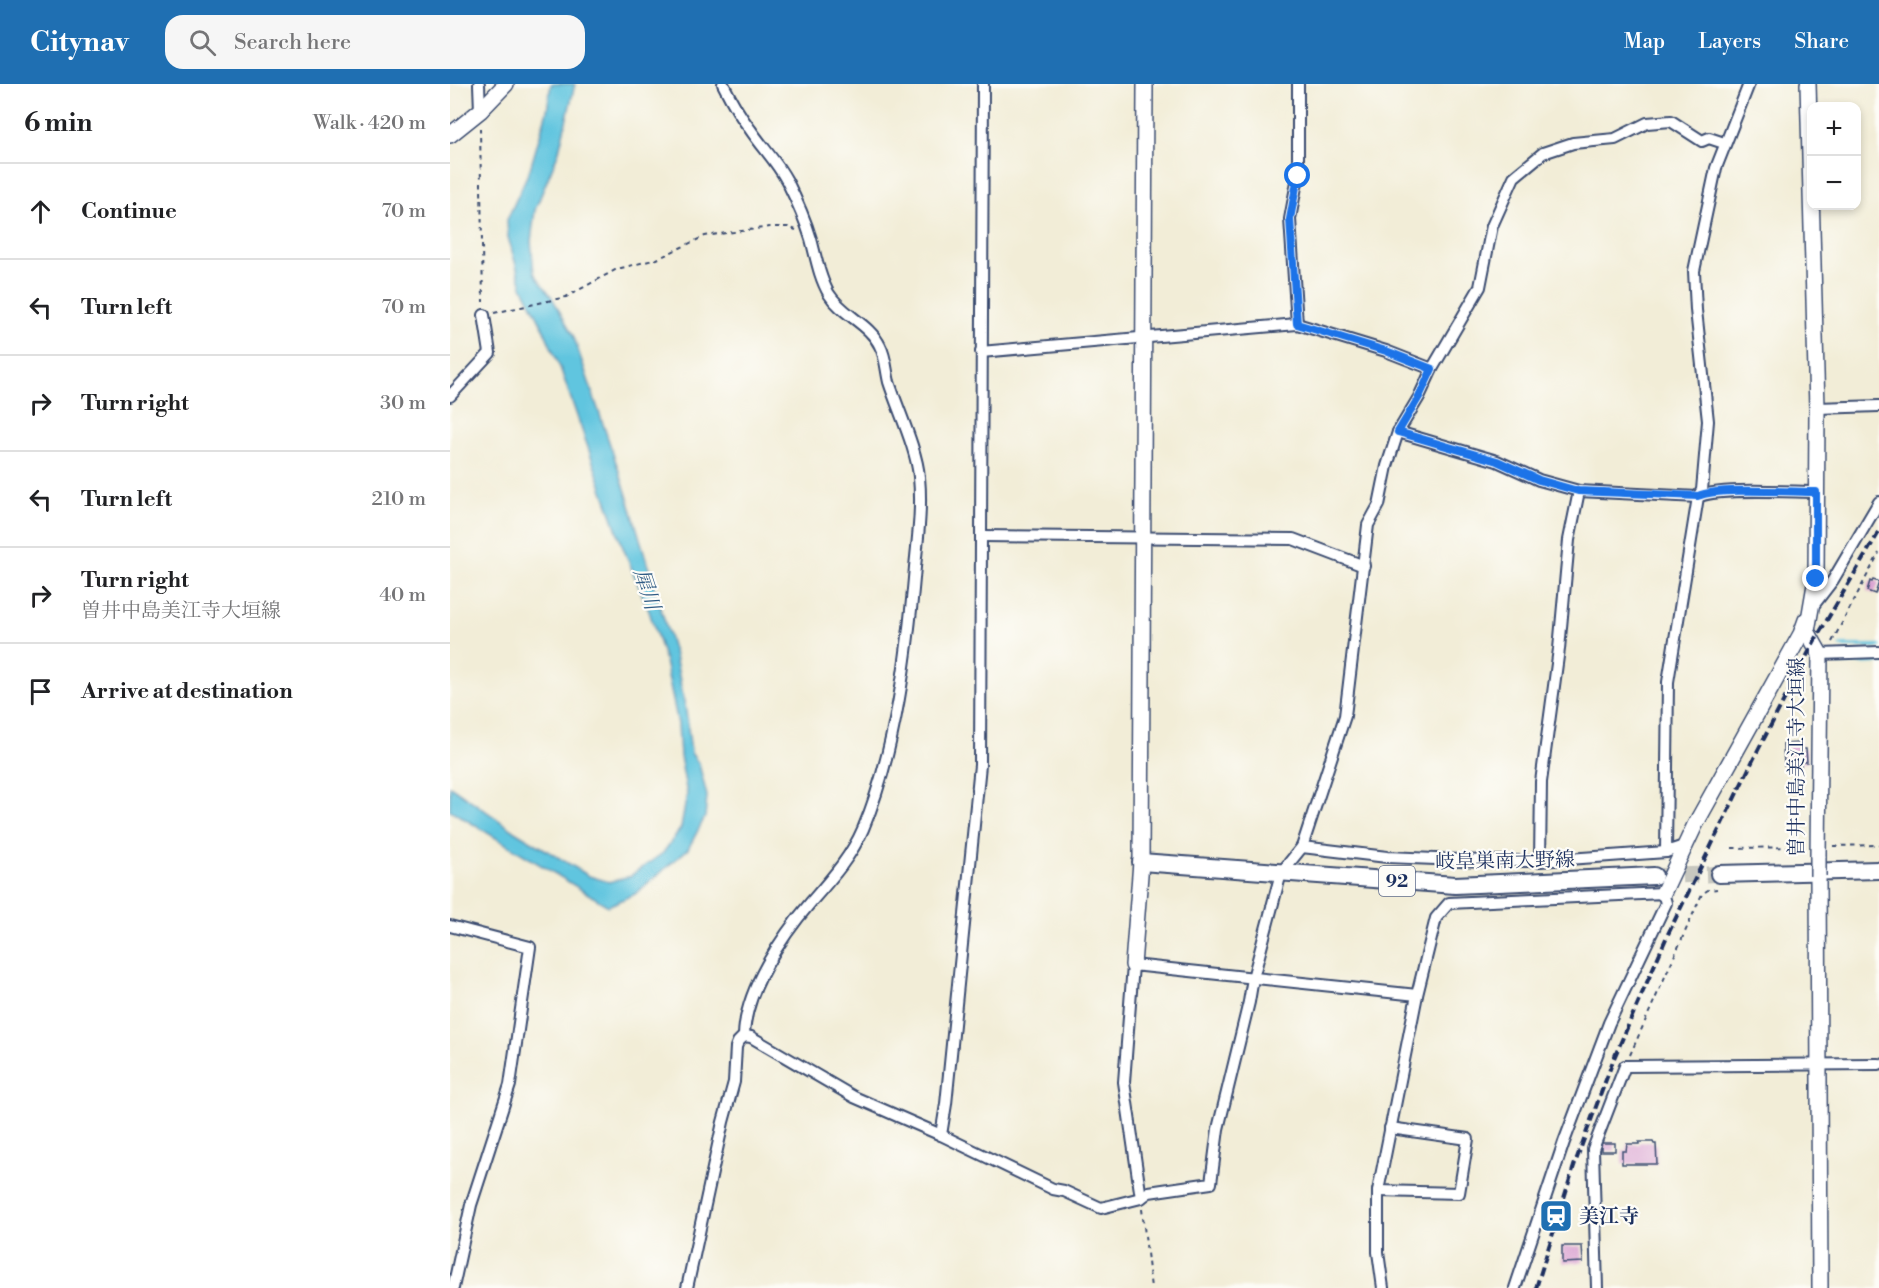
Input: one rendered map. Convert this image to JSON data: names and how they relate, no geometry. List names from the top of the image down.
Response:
{
  "streets": {
    "main road": ["岐阜巣南大野線", "92"],
    "street": ["曽井中島美江寺大垣線"]
  },
  "water": ["犀川"],
  "places": {
    "station": ["美江寺"]
  },
  "page": {
    "header": "Citynav",
    "search": "Search here",
    "nav": ["Map", "Layers", "Share"],
    "heading": ["6 min", "Walk · 420 m"],
    "map_buttons": ["+", "−"],
    "list": [
      ["Continue", "70 m"],
      ["Turn left", "70 m"],
      ["Turn right", "30 m"],
      ["Turn left", "210 m"],
      ["Turn right", "曽井中島美江寺大垣線", "40 m"],
      "Arrive at destination"
    ]
  }
}
